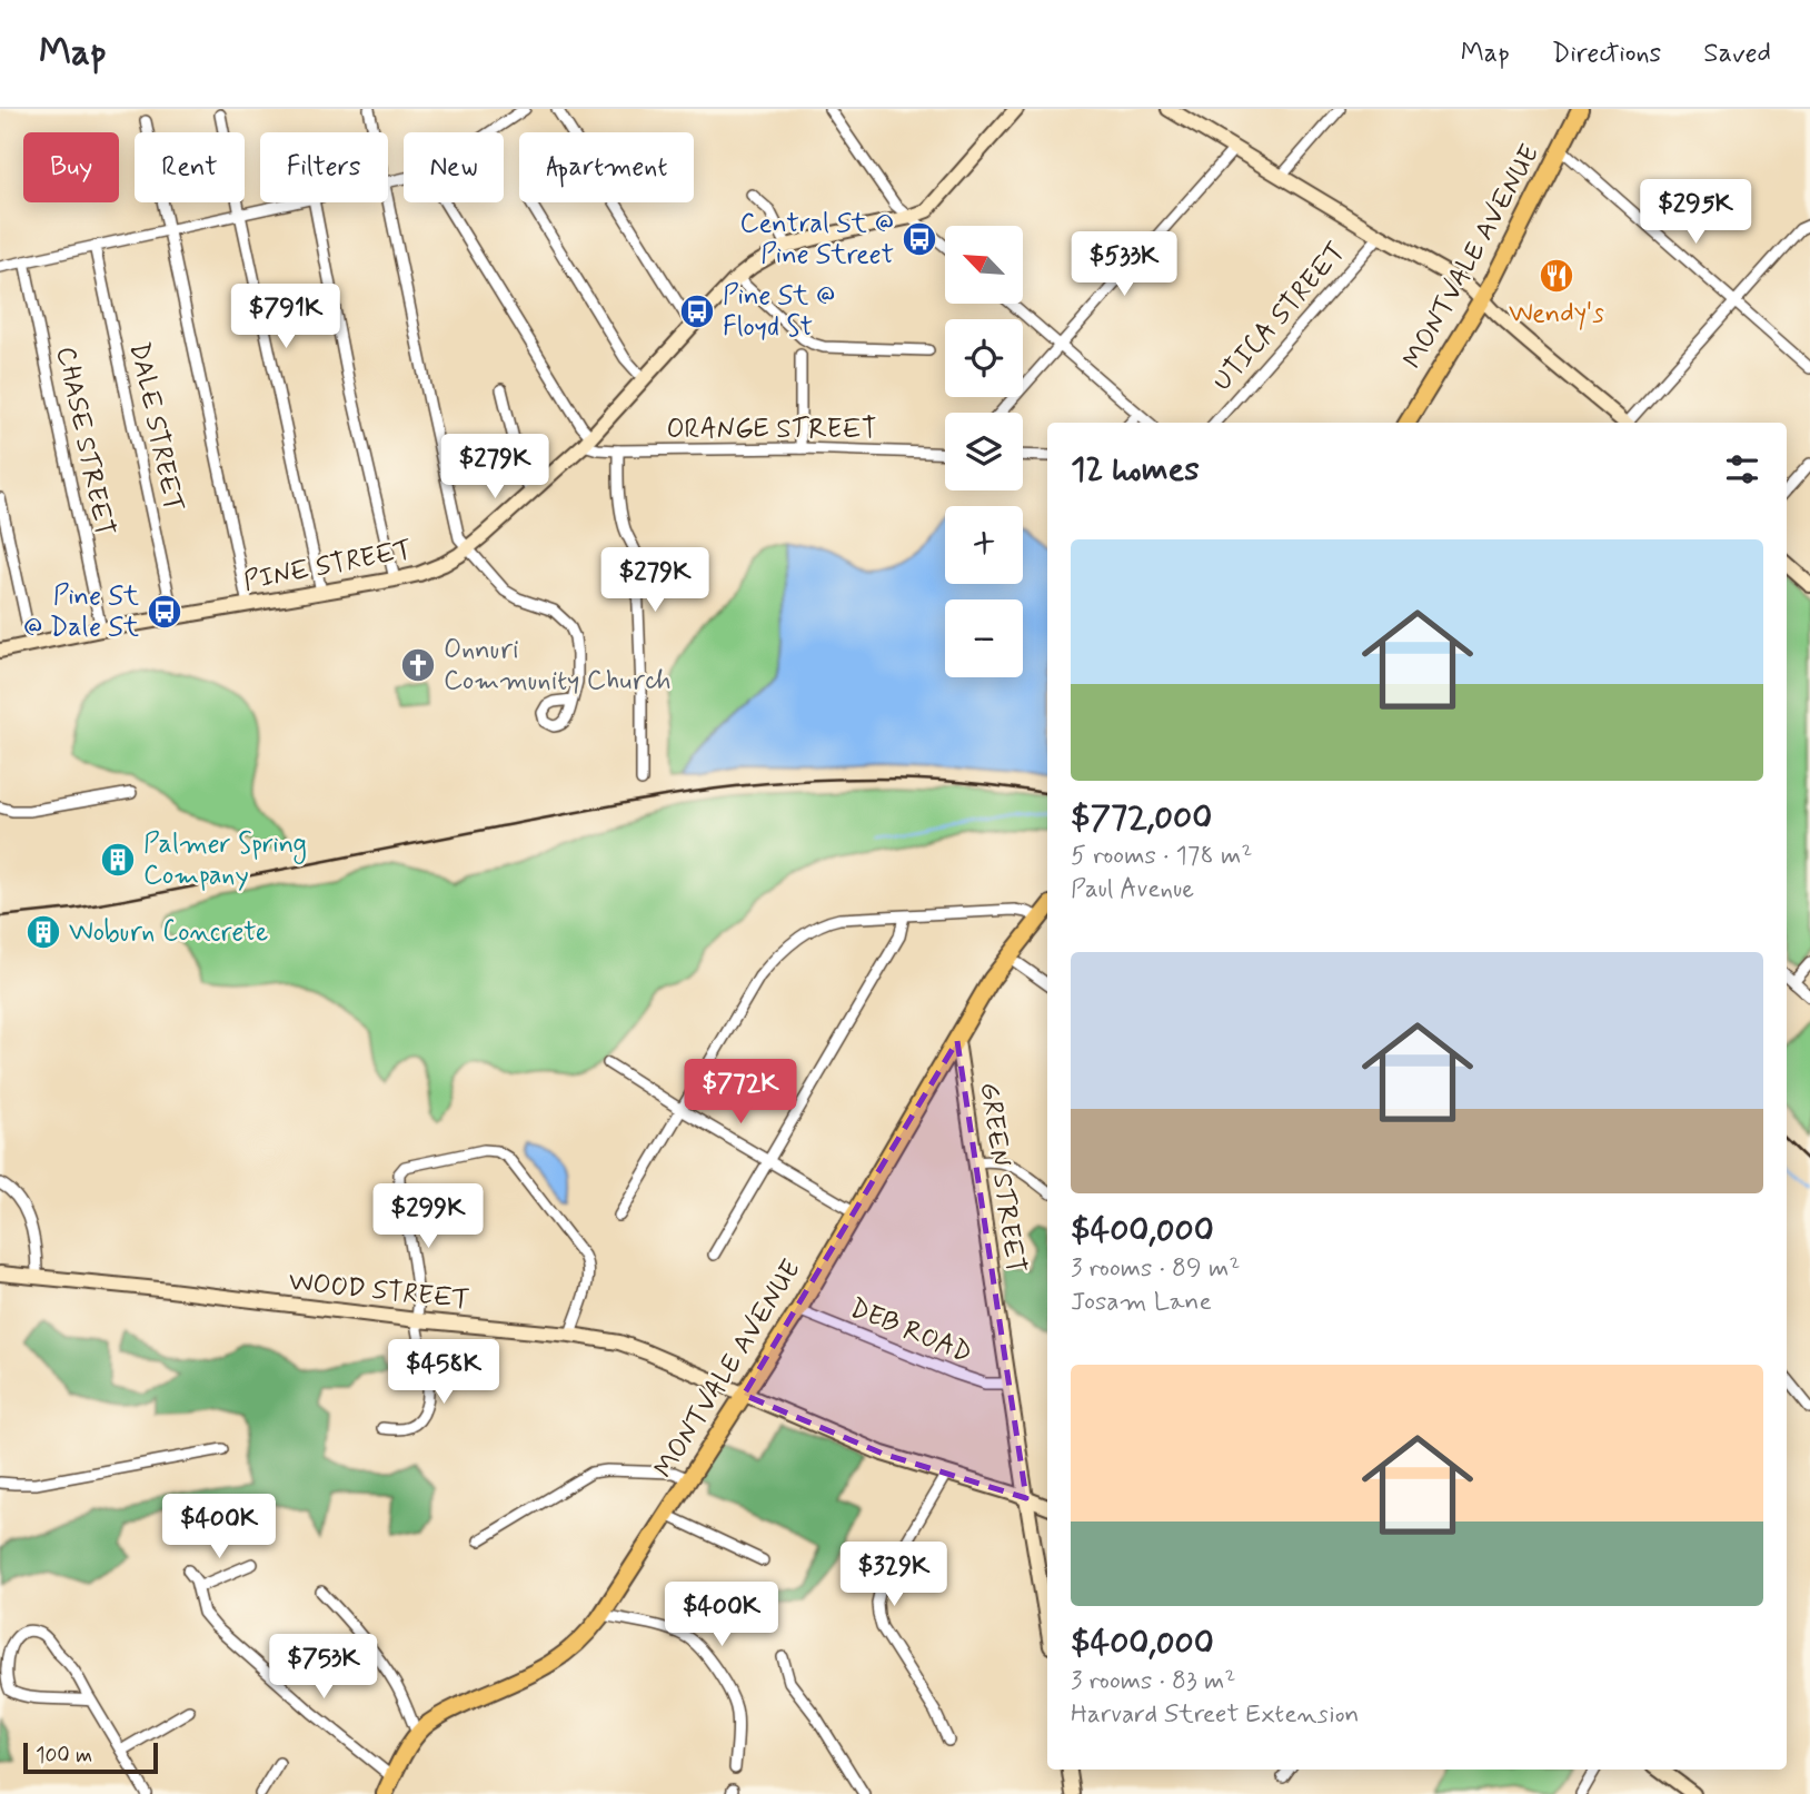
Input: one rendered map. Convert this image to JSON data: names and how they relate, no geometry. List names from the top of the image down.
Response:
{
  "streets": {
    "main road": ["MONTVALE AVENUE"],
    "street": [
      "UTICA STREET",
      "DALE STREET",
      "ORANGE STREET",
      "CHASE STREET",
      "PINE STREET",
      "GREEN STREET",
      "WOOD STREET",
      "DEB ROAD"
    ]
  },
  "crossings": [
    ["MONTVALE AVENUE", "GREEN STREET"],
    ["MONTVALE AVENUE", "WOOD STREET"],
    ["MONTVALE AVENUE", "DEB ROAD"],
    ["DALE STREET", "PINE STREET"],
    ["ORANGE STREET", "PINE STREET"],
    ["CHASE STREET", "PINE STREET"],
    ["GREEN STREET", "WOOD STREET"],
    ["GREEN STREET", "DEB ROAD"]
  ],
  "places": {
    "bus stop": ["Central St @ Pine Street", "Pine St @ Floyd St", "Pine St @ Dale St"],
    "restaurant": ["Wendy's"],
    "church": ["Onnuri Community Church"],
    "building": ["Palmer Spring Company", "Woburn Concrete"]
  },
  "scale_bar": "100 m",
  "north": "top left",
  "page": {
    "header": "Map",
    "nav": ["Map", "Directions", "Saved"],
    "chip": [
      "Buy",
      "Rent",
      "Filters",
      "New",
      "Apartment"
    ],
    "price": [
      "$295K",
      "$533K",
      "$791K",
      "$279K",
      "$279K",
      "$772K",
      "$299K",
      "$458K",
      "$400K",
      "$329K",
      "$400K",
      "$753K"
    ],
    "map_buttons": ["+", "−"],
    "heading": "12 homes",
    "list": [
      {
        "name": "$772,000",
        "note": "5 rooms · 178 m² · Paul Avenue"
      },
      {
        "name": "$400,000",
        "note": "3 rooms · 89 m² · Josam Lane"
      },
      {
        "name": "$400,000",
        "note": "3 rooms · 83 m² · Harvard Street Extension"
      }
    ],
    "scale": "100 m"
  }
}
